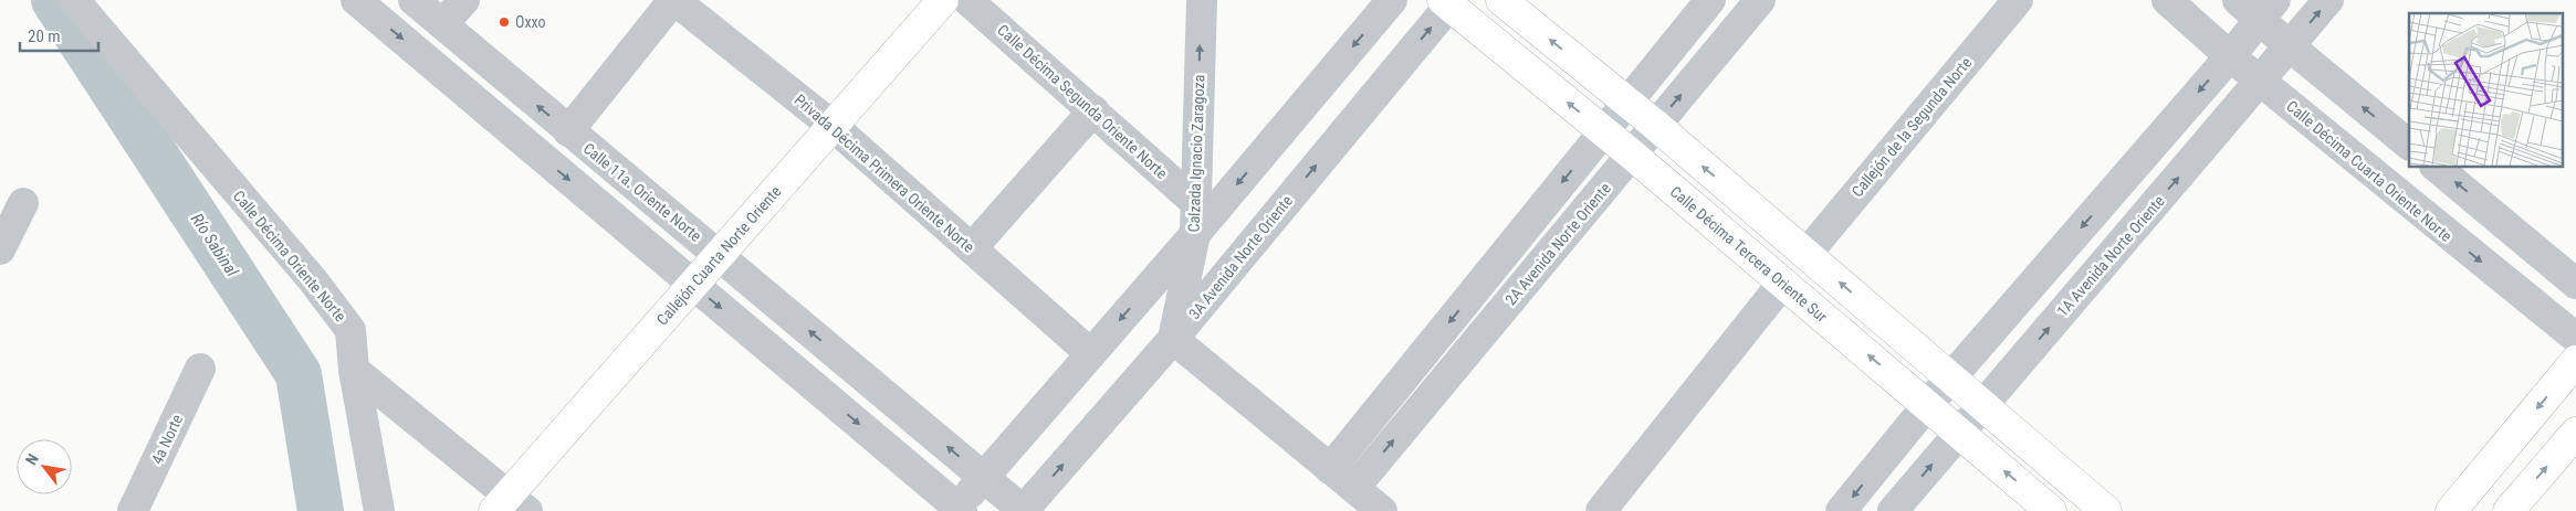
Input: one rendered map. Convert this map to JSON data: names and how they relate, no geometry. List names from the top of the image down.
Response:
{
  "streets": {
    "street": [
      "Calle Décima Segunda Oriente Norte",
      "Callejón de la Segunda Norte",
      "Calzada Ignacio Zaragoza",
      "Calle Décima Cuarta Oriente Norte",
      "Privada Décima Primera Oriente Norte",
      "Calle 11a. Oriente Norte",
      "2A Avenida Norte Oriente",
      "Calle Décima Tercera Oriente Sur",
      "Callejón Cuarta Norte Oriente",
      "Calle Décima Oriente Norte",
      "1A Avenida Norte Oriente",
      "3A Avenida Norte Oriente",
      "4a Norte"
    ]
  },
  "crossings": [
    ["Calle Décima Segunda Oriente Norte", "Calzada Ignacio Zaragoza"],
    ["Calzada Ignacio Zaragoza", "3A Avenida Norte Oriente"],
    ["Calle Décima Cuarta Oriente Norte", "1A Avenida Norte Oriente"],
    ["Privada Décima Primera Oriente Norte", "Callejón Cuarta Norte Oriente"],
    ["Calle 11a. Oriente Norte", "Callejón Cuarta Norte Oriente"],
    ["Calle 11a. Oriente Norte", "3A Avenida Norte Oriente"],
    ["2A Avenida Norte Oriente", "Calle Décima Tercera Oriente Sur"],
    ["Calle Décima Tercera Oriente Sur", "1A Avenida Norte Oriente"],
    ["Calle Décima Tercera Oriente Sur", "3A Avenida Norte Oriente"]
  ],
  "one_way": ["Calzada Ignacio Zaragoza"],
  "water": ["Río Sabinal"],
  "places": ["Oxxo"],
  "scale_bar": "20 m",
  "north": "top left"
}
